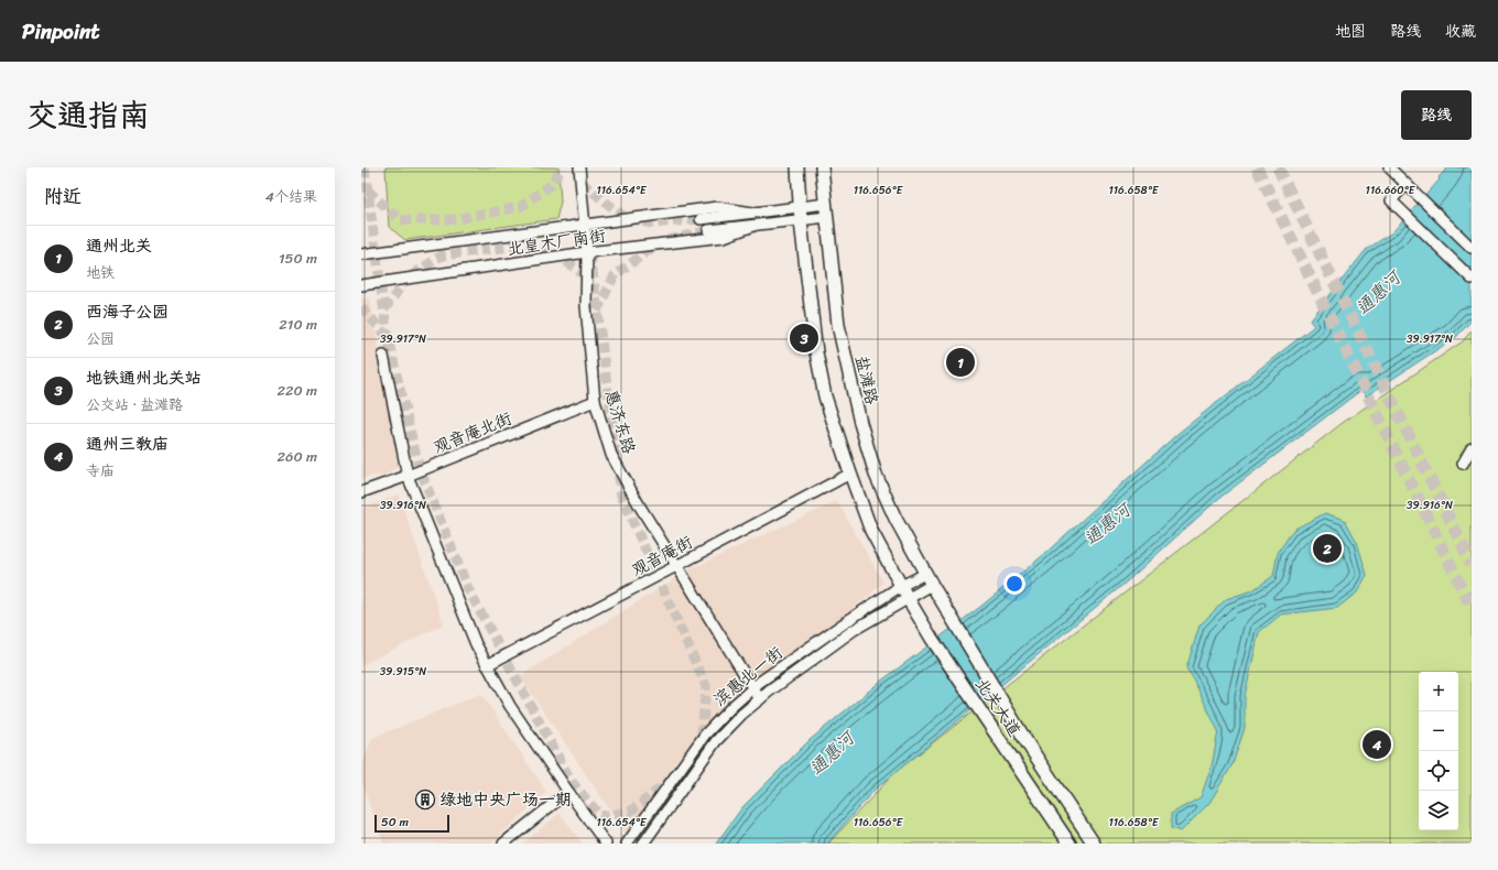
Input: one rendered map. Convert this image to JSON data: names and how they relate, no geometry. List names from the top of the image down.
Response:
{
  "streets": {
    "main road": ["盐滩路", "北关大道"],
    "street": [
      "北皇木厂南街",
      "惠济东路",
      "观音庵北街",
      "观音庵街",
      "滨惠北一街"
    ]
  },
  "crossings": [
    ["北皇木厂南街", "盐滩路"],
    ["北皇木厂南街", "惠济东路"],
    ["盐滩路", "滨惠北一街"],
    ["盐滩路", "北关大道"],
    ["惠济东路", "观音庵北街"],
    ["惠济东路", "观音庵街"],
    ["惠济东路", "滨惠北一街"],
    ["滨惠北一街", "北关大道"]
  ],
  "water": ["通惠河"],
  "places": {
    "building": ["绿地中央广场一期"]
  },
  "scale_bar": "50 m",
  "page": {
    "header": "Pinpoint",
    "nav": ["地图", "路线", "收藏"],
    "title": "交通指南",
    "buttons": "路线",
    "heading": ["附近", "4个结果"],
    "list": [
      {
        "mark": "1",
        "name": "通州北关",
        "note": "地铁",
        "value": "150 m"
      },
      {
        "mark": "2",
        "name": "西海子公园",
        "note": "公园",
        "value": "210 m"
      },
      {
        "mark": "3",
        "name": "地铁通州北关站",
        "note": "公交站 · 盐滩路",
        "value": "220 m"
      },
      {
        "mark": "4",
        "name": "通州三教庙",
        "note": "寺庙",
        "value": "260 m"
      }
    ],
    "pins": [
      "3",
      "1",
      "2",
      "4"
    ],
    "map_buttons": ["+", "−"],
    "scale": "50 m"
  },
  "coordinates": [
    "116.654°E",
    "116.656°E",
    "116.658°E",
    "116.660°E",
    "39.917°N",
    "39.916°N",
    "39.915°N"
  ]
}
